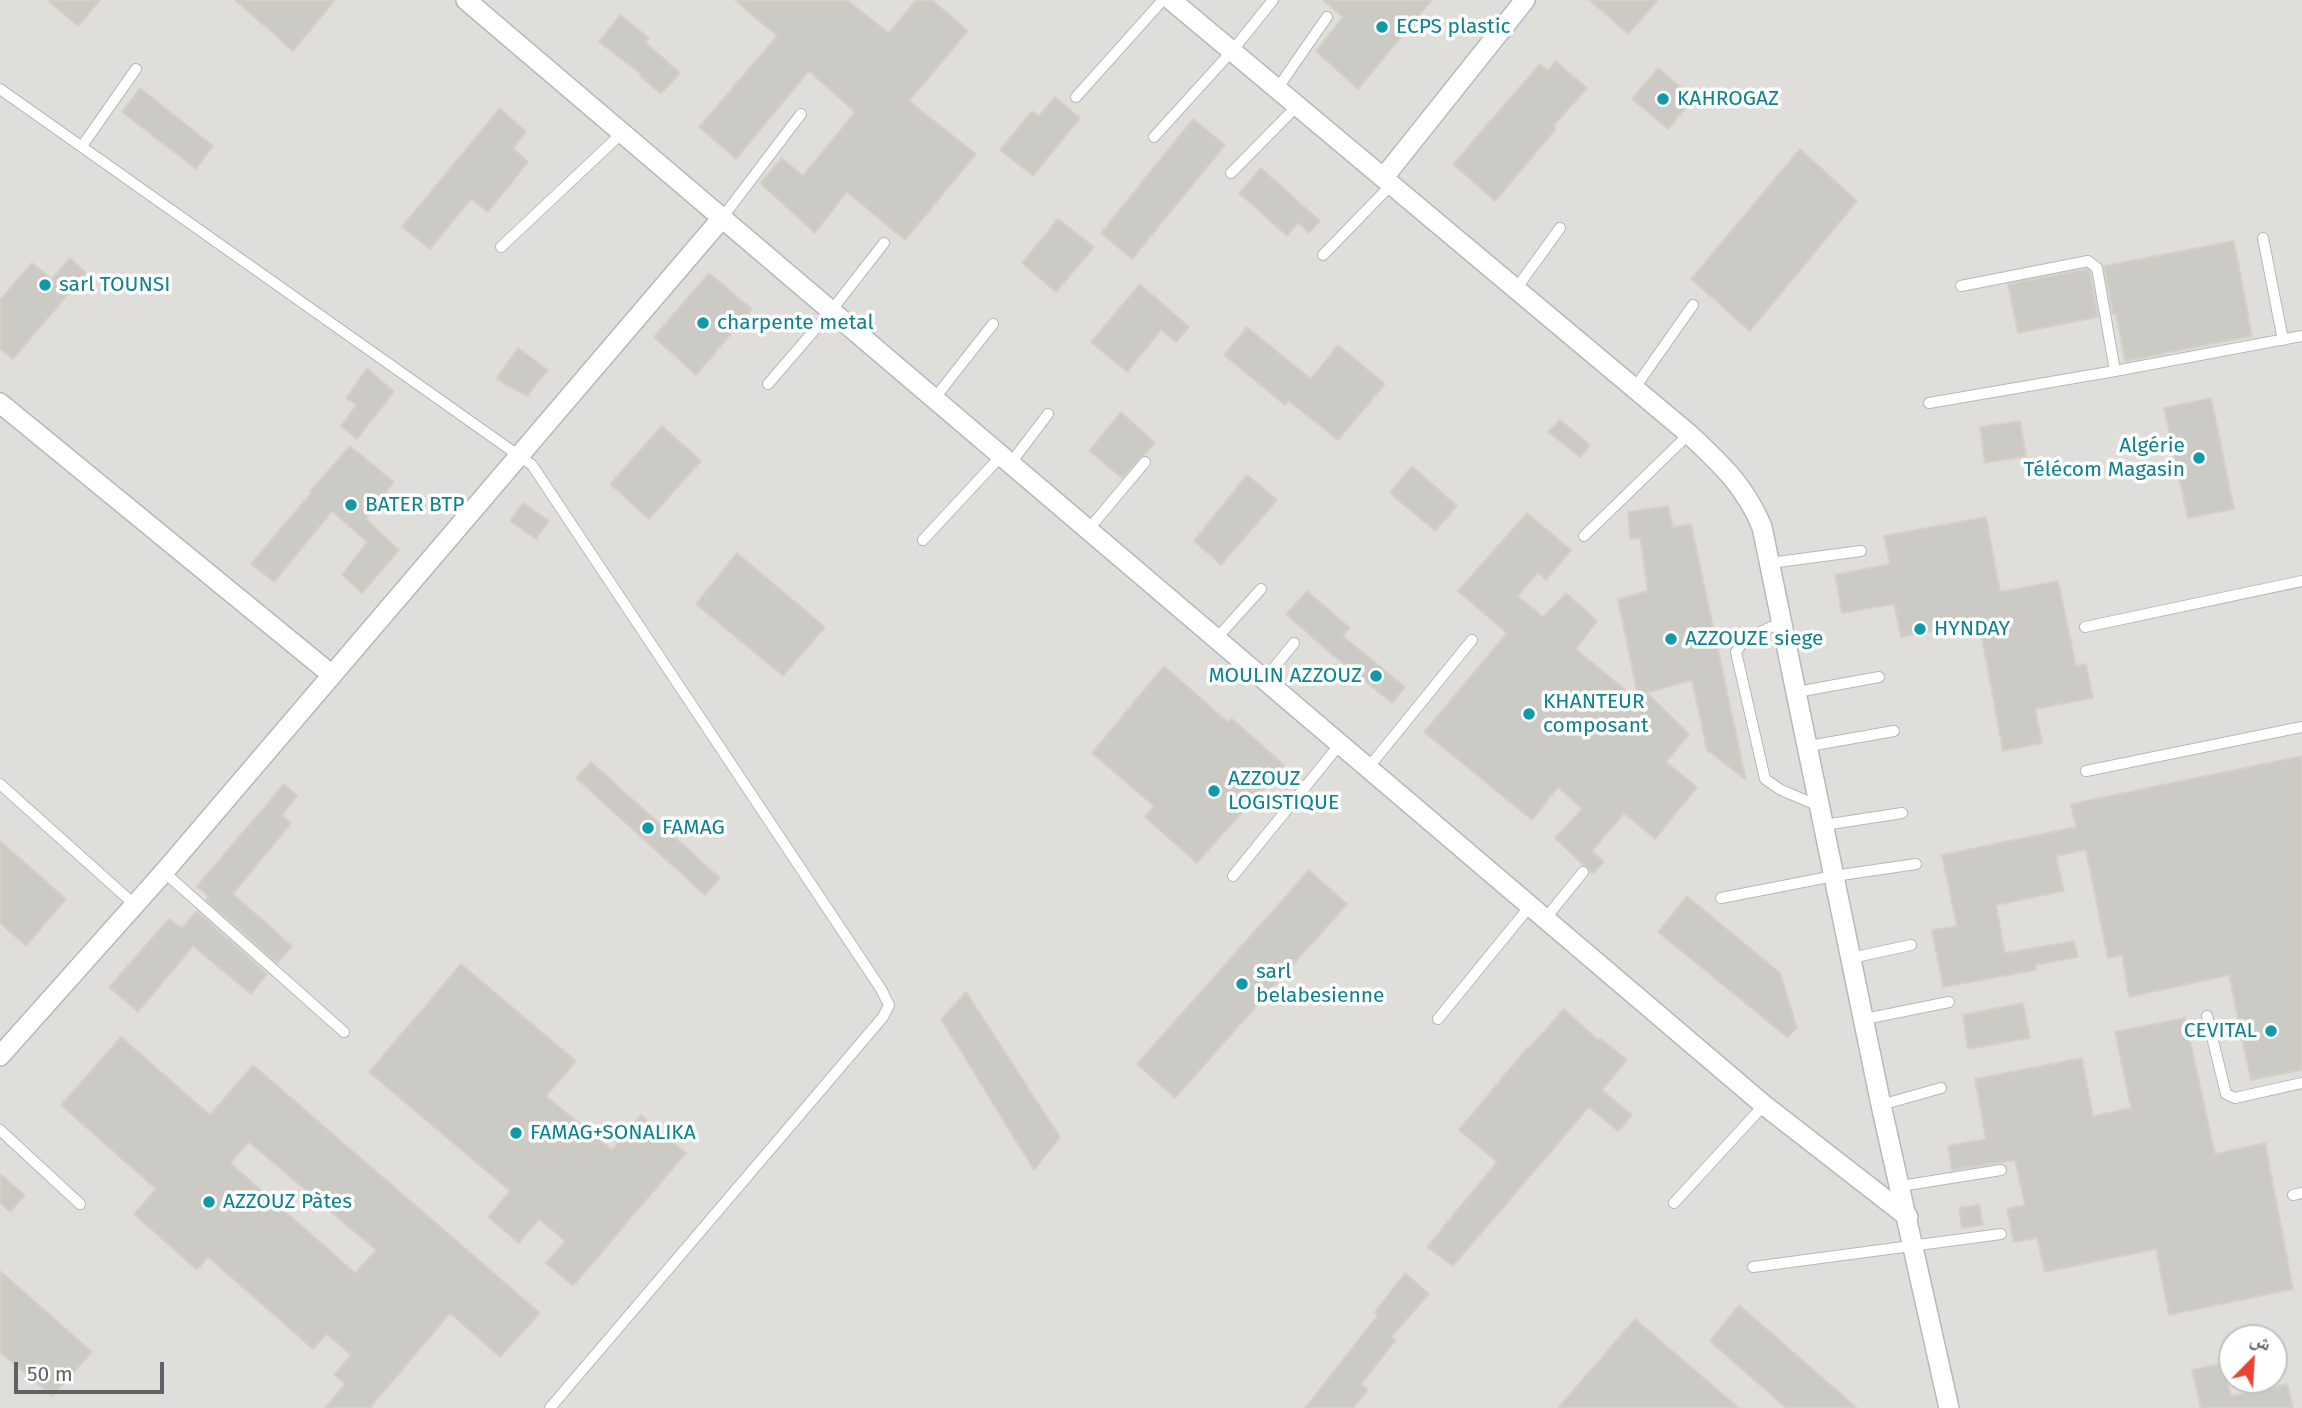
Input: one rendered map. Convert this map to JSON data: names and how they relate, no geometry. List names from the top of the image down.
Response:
{
  "places": [
    "ECPS plastic",
    "KAHROGAZ",
    "sarl TOUNSI",
    "charpente metal",
    "Algérie Télécom Magasin",
    "BATER BTP",
    "HYNDAY",
    "AZZOUZE siege",
    "MOULIN AZZOUZ",
    "KHANTEUR composant",
    "AZZOUZ LOGISTIQUE",
    "FAMAG",
    "sarl belabesienne",
    "CEVITAL",
    "FAMAG+SONALIKA",
    "AZZOUZ Pàtes"
  ],
  "scale_bar": "50 m",
  "north": "top right"
}
